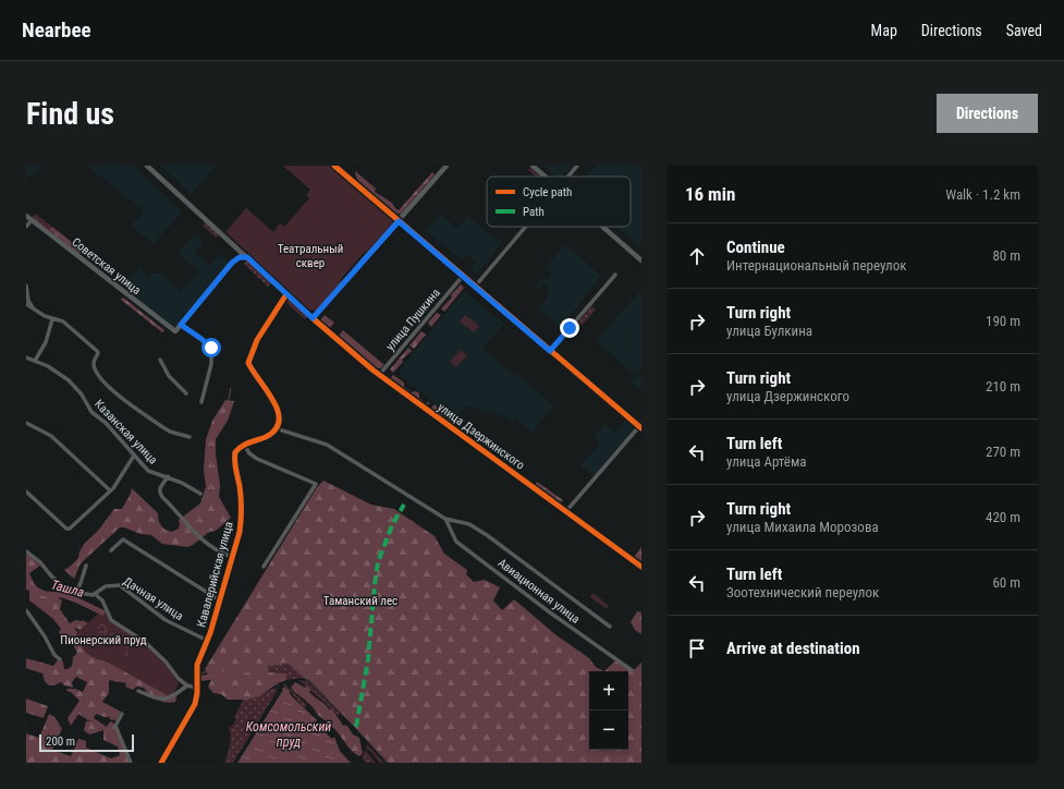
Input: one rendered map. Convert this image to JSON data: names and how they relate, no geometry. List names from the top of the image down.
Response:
{
  "streets": {
    "main road": ["Советская улица", "улица Дзержинского"],
    "street": [
      "улица Пушкина",
      "Казанская улица",
      "Кавалерийская улица",
      "Авиационная улица",
      "Дачная улица"
    ]
  },
  "crossings": [
    ["улица Пушкина", "улица Дзержинского"],
    ["Кавалерийская улица", "Дачная улица"]
  ],
  "water": ["Ташла", "Комсомольский пруд"],
  "parks": ["Театральный сквер", "Таманский лес", "Пионерский пруд"],
  "legend": ["Cycle path", "Path"],
  "scale_bar": "200 m",
  "page": {
    "header": "Nearbee",
    "nav": ["Map", "Directions", "Saved"],
    "buttons": "Directions",
    "title": "Find us",
    "heading": ["16 min", "Walk · 1.2 km"],
    "list": [
      ["Continue", "Интернациональный переулок", "80 m"],
      ["Turn right", "улица Булкина", "190 m"],
      ["Turn right", "улица Дзержинского", "210 m"],
      ["Turn left", "улица Артёма", "270 m"],
      ["Turn right", "улица Михаила Морозова", "420 m"],
      ["Turn left", "Зоотехнический переулок", "60 m"],
      "Arrive at destination"
    ],
    "map_buttons": ["+", "−"],
    "scale": "200 m"
  }
}
